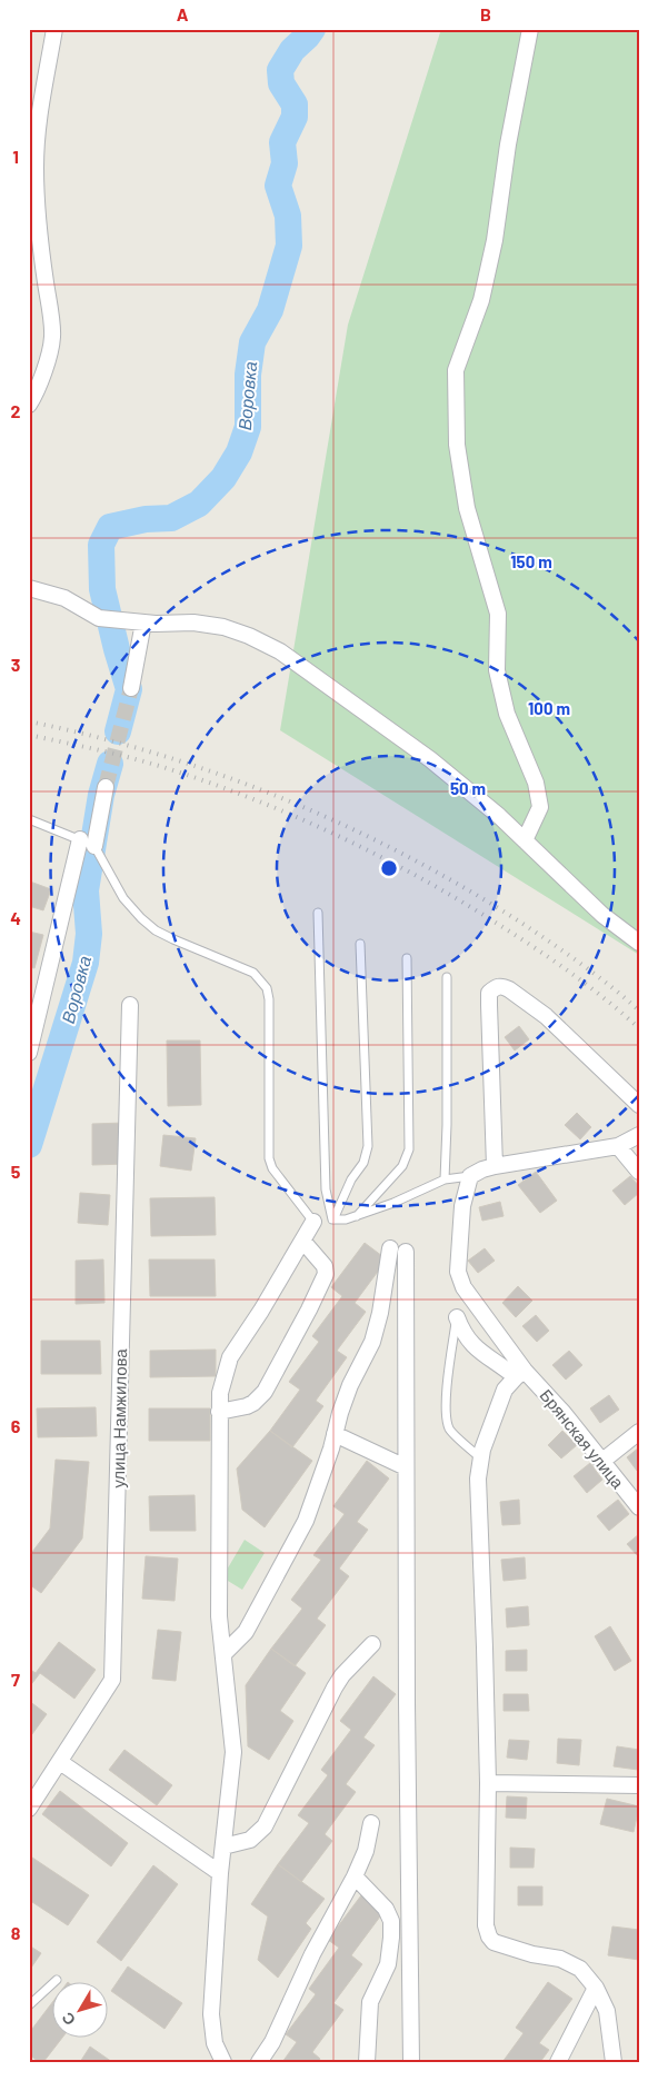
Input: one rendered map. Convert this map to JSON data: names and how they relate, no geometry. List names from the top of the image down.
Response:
{
  "streets": {
    "street": ["улица Намжилова", "Брянская улица"]
  },
  "water": ["Воровка"],
  "north": "bottom left",
  "grid": {
    "columns": ["A", "B"],
    "rows": [
      "1",
      "2",
      "3",
      "4",
      "5",
      "6",
      "7",
      "8"
    ]
  },
  "rings": ["150 m", "100 m", "50 m"]
}
